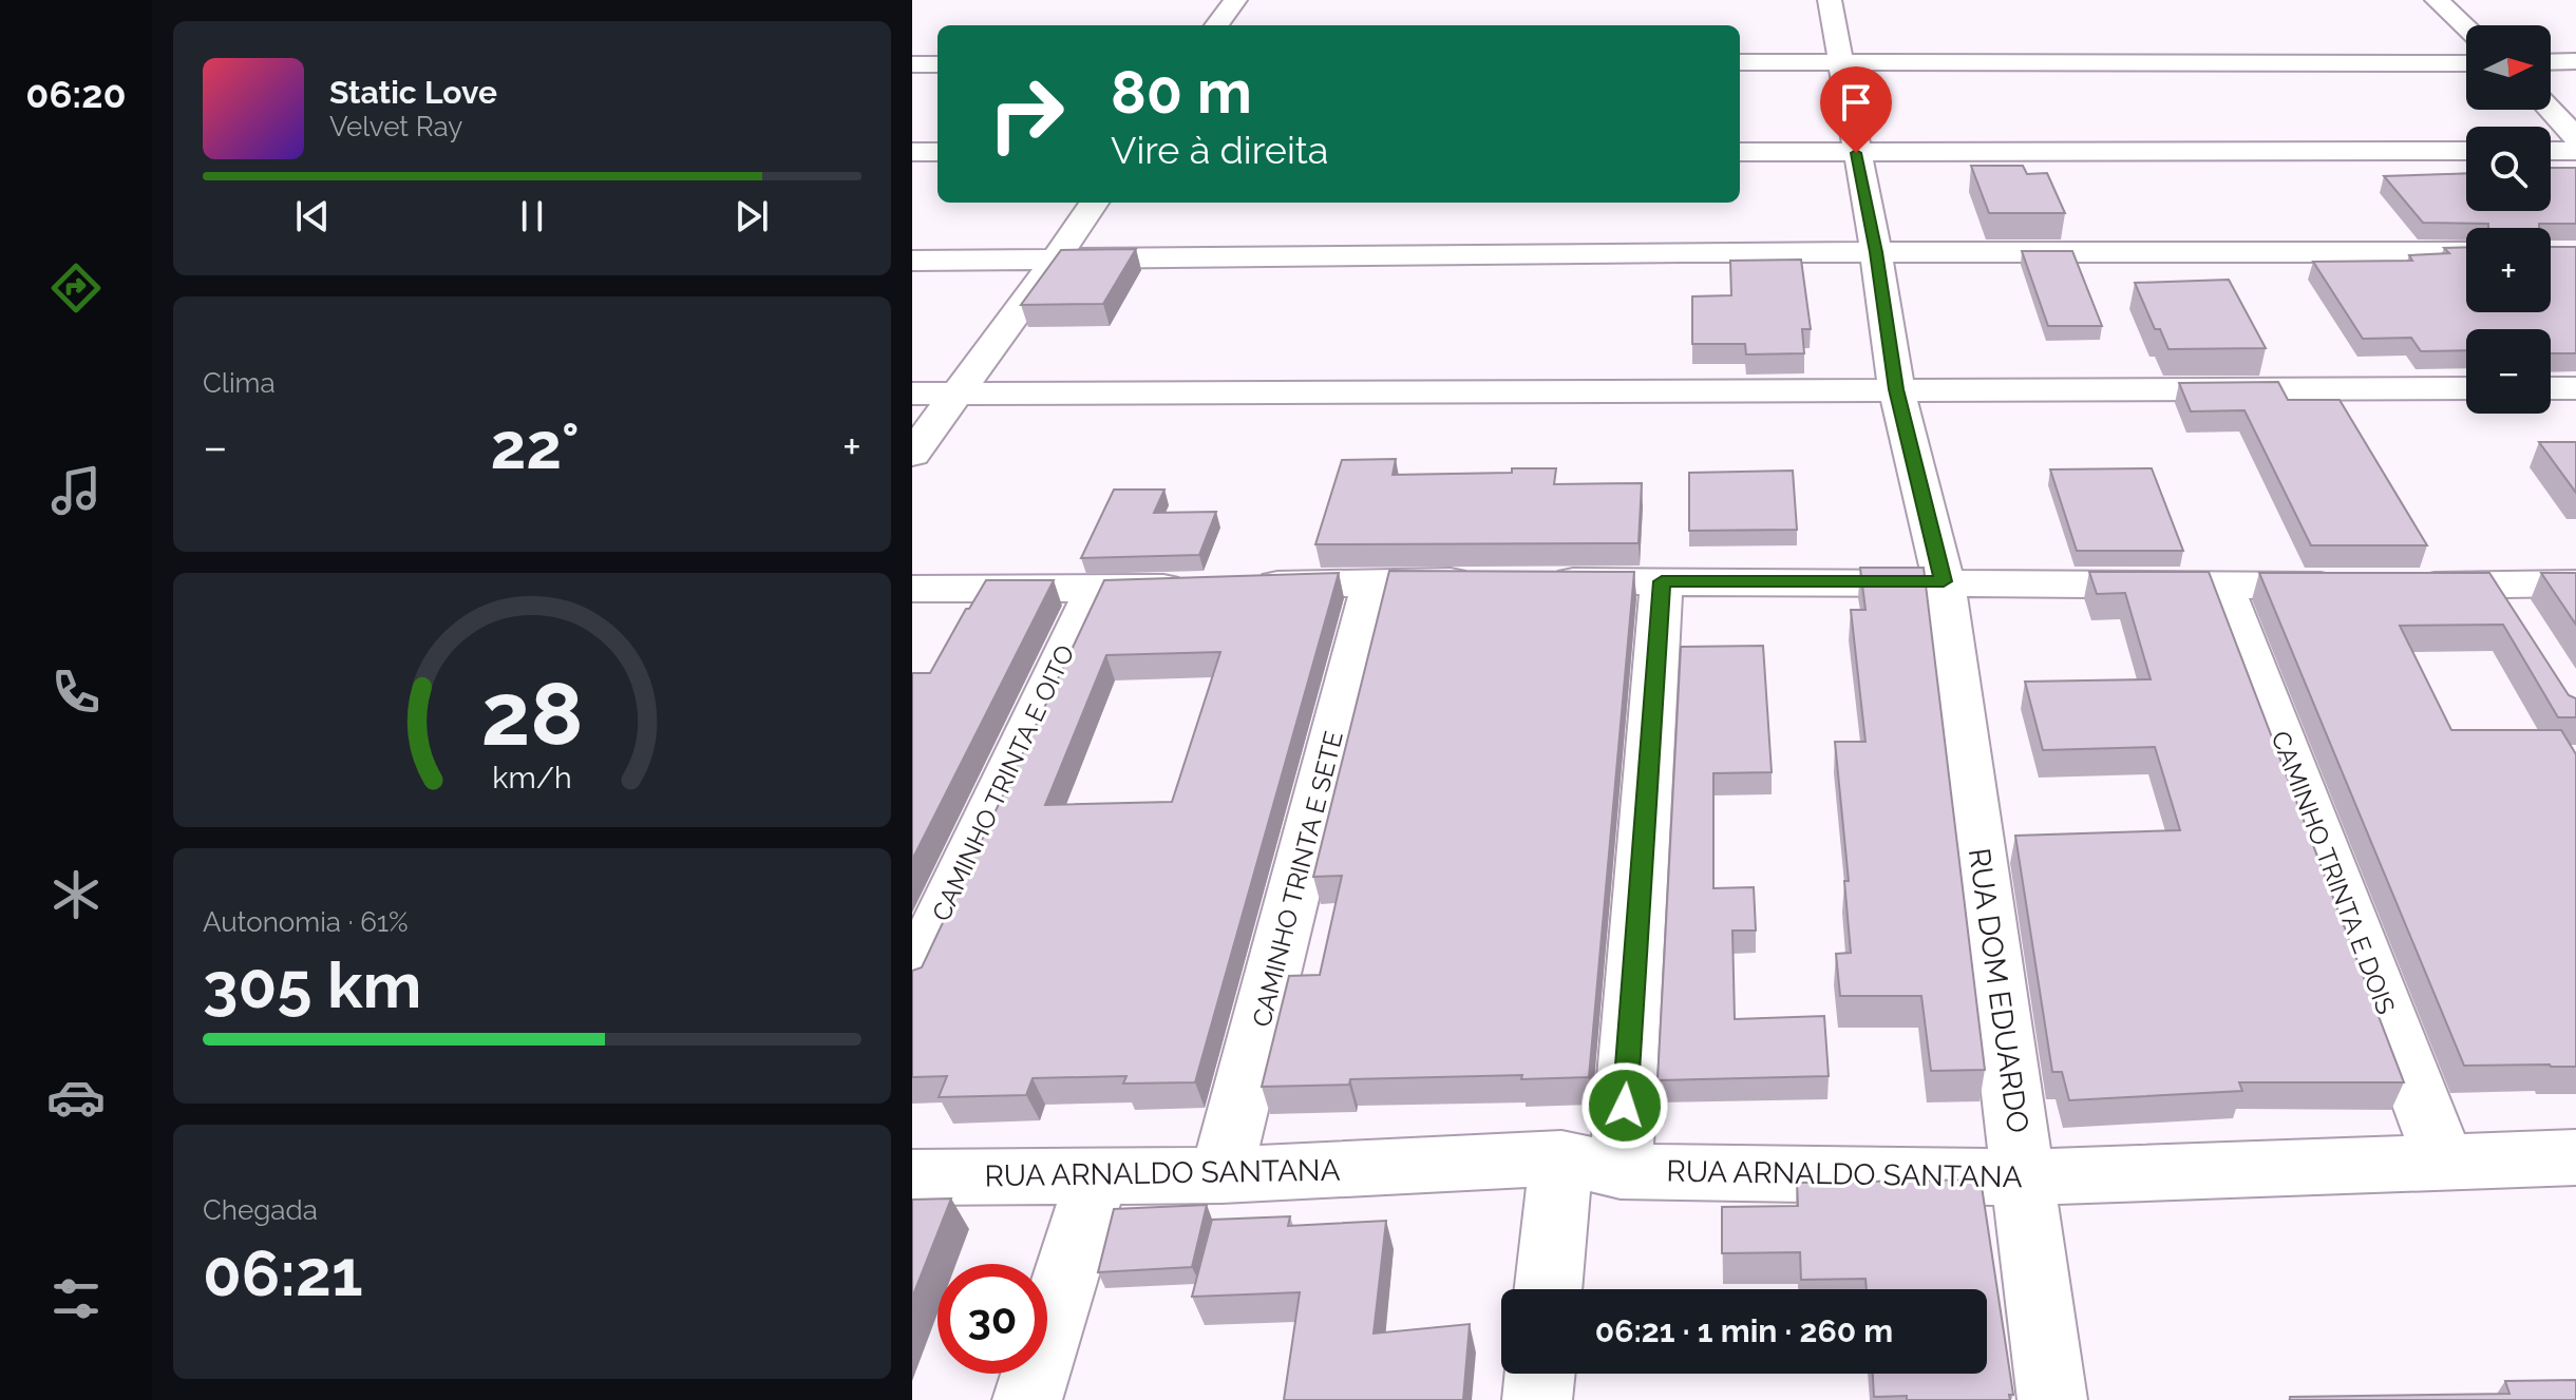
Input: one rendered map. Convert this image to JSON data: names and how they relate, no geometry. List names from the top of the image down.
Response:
{
  "streets": {
    "street": [
      "CAMINHO TRINTA E OITO",
      "CAMINHO TRINTA E DOIS",
      "CAMINHO TRINTA E SETE",
      "RUA DOM EDUARDO",
      "RUA ARNALDO SANTANA"
    ]
  },
  "crossings": [
    ["CAMINHO TRINTA E DOIS", "RUA ARNALDO SANTANA"],
    ["CAMINHO TRINTA E SETE", "RUA ARNALDO SANTANA"],
    ["RUA DOM EDUARDO", "RUA ARNALDO SANTANA"]
  ],
  "north": "right",
  "page": {
    "tabs": "06:20",
    "map_buttons": ["+", "−"],
    "turn": ["80 m", "Vire à direita"],
    "song": ["Static Love", "Velvet Ray"],
    "tile": [
      "Clima",
      ["Autonomia · 61%", "305 km"],
      ["Chegada", "06:21"]
    ],
    "heat": ["−", "22°", "+"],
    "limit": "30",
    "trip": "06:21 · 1 min · 260 m",
    "gauge": ["28", "km/h"]
  }
}
